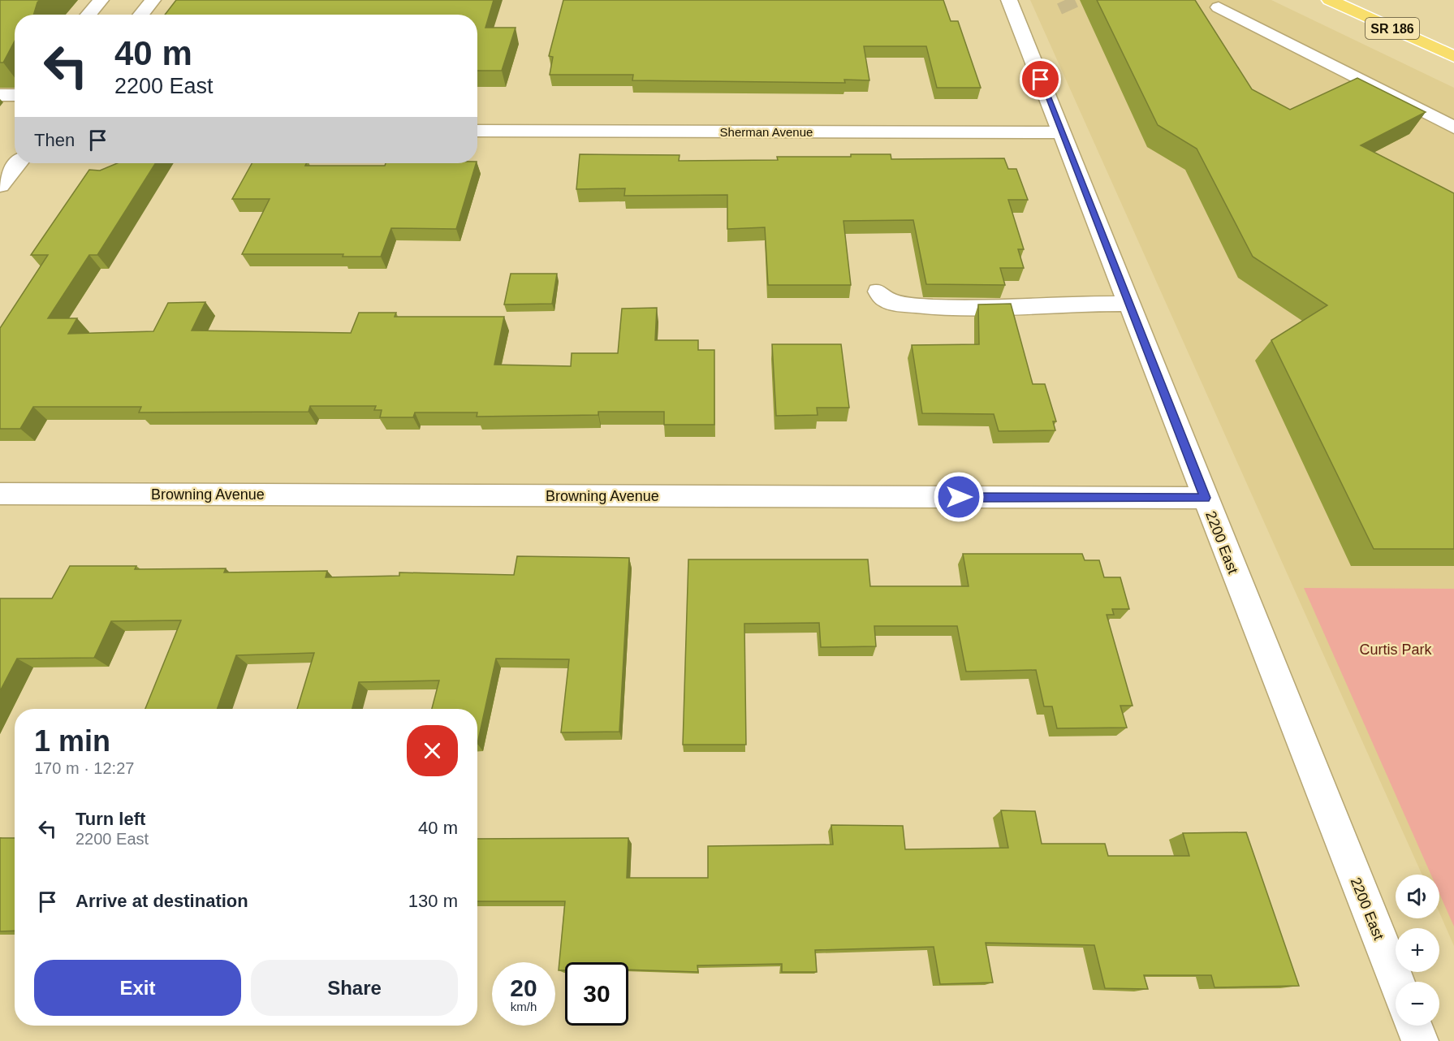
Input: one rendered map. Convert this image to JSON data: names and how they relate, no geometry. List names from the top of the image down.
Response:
{
  "streets": {
    "main road": ["SR 186"],
    "street": ["Sherman Avenue", "Browning Avenue", "2200 East"]
  },
  "crossings": [
    ["Sherman Avenue", "2200 East"],
    ["Browning Avenue", "2200 East"]
  ],
  "parks": ["Curtis Park"],
  "page": {
    "turn": ["40 m", "2200 East"],
    "then": "Then",
    "heading": ["1 min", "170 m · 12:27"],
    "list": [
      {
        "name": "Turn left",
        "note": "2200 East",
        "value": "40 m"
      },
      {
        "name": "Arrive at destination",
        "value": "130 m"
      }
    ],
    "map_buttons": ["+", "−"],
    "buttons": ["Exit", "Share"],
    "speed": "20 km/h",
    "limit": "30"
  }
}
